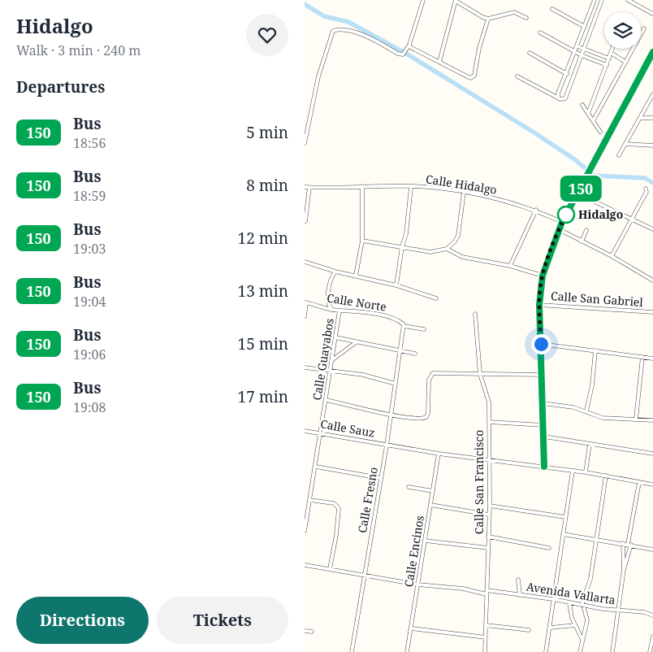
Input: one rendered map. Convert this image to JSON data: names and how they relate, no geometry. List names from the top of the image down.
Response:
{
  "streets": {
    "street": [
      "Calle Hidalgo",
      "Calle San Gabriel",
      "Calle Norte",
      "Calle Guayabos",
      "Calle Sauz",
      "Calle San Francisco",
      "Calle Fresno",
      "Calle Encinos",
      "Avenida Vallarta"
    ]
  },
  "crossings": [
    ["Calle Norte", "Calle Guayabos"],
    ["Calle Norte", "Calle Fresno"],
    ["Calle Guayabos", "Calle Sauz"],
    ["Calle Sauz", "Calle San Francisco"],
    ["Calle Sauz", "Calle Fresno"],
    ["Calle Sauz", "Calle Encinos"],
    ["Calle San Francisco", "Avenida Vallarta"],
    ["Calle Fresno", "Avenida Vallarta"],
    ["Calle Encinos", "Avenida Vallarta"]
  ],
  "places": ["Hidalgo"],
  "lines": ["bus line 150"],
  "page": {
    "heading": [
      ["Hidalgo", "Walk · 3 min · 240 m"],
      "Departures"
    ],
    "on_map": "150",
    "list": [
      {
        "mark": "150",
        "name": "Bus",
        "note": "18:56",
        "value": "5 min"
      },
      {
        "mark": "150",
        "name": "Bus",
        "note": "18:59",
        "value": "8 min"
      },
      {
        "mark": "150",
        "name": "Bus",
        "note": "19:03",
        "value": "12 min"
      },
      {
        "mark": "150",
        "name": "Bus",
        "note": "19:04",
        "value": "13 min"
      },
      {
        "mark": "150",
        "name": "Bus",
        "note": "19:06",
        "value": "15 min"
      },
      {
        "mark": "150",
        "name": "Bus",
        "note": "19:08",
        "value": "17 min"
      }
    ],
    "buttons": ["Directions", "Tickets"]
  }
}
